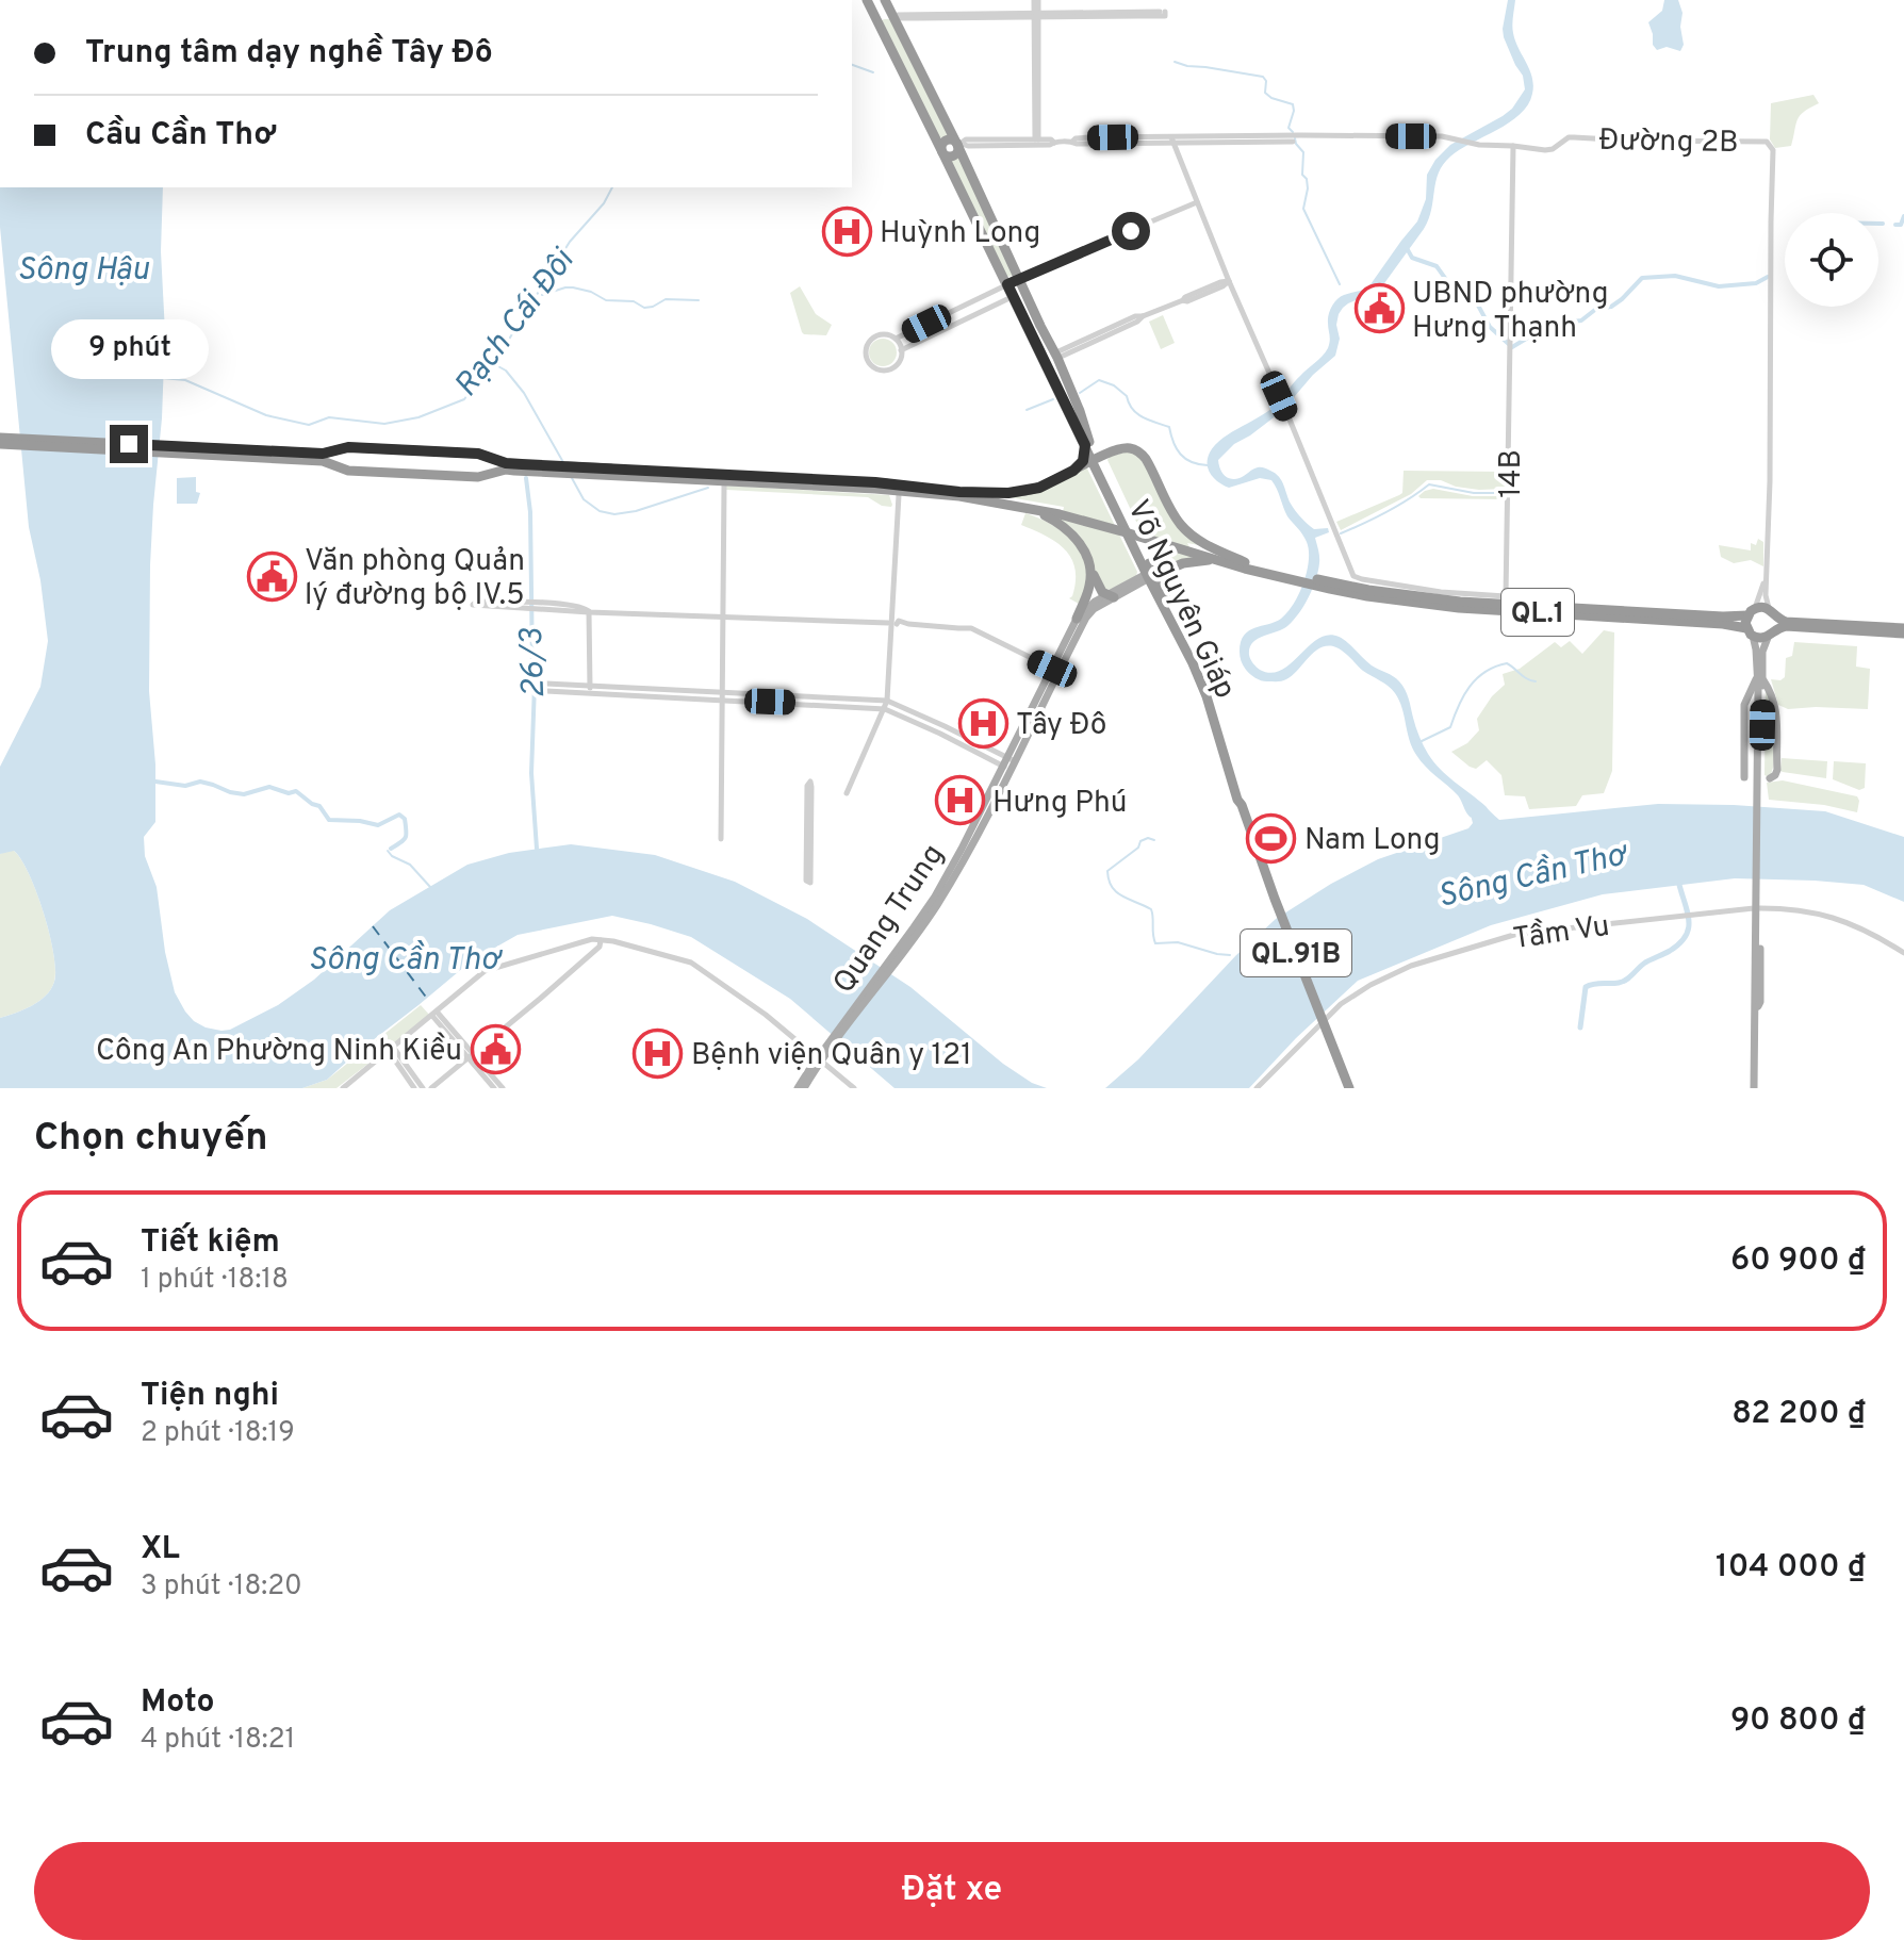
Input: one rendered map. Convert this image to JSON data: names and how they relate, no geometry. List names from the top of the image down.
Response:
{
  "streets": {
    "highway": ["Võ Nguyên Giáp", "QL.1", "QL.91B"],
    "main road": ["Quang Trung"],
    "street": ["Đường 2B", "14B", "Tầm Vu"]
  },
  "crossings": [
    ["Đường 2B", "14B"],
    ["Võ Nguyên Giáp", "Quang Trung"],
    ["Võ Nguyên Giáp", "QL.91B"]
  ],
  "water": [
    "Sông Hậu",
    "Rạch Cái Đôi",
    "26/3",
    "Sông Cần Thơ"
  ],
  "places": {
    "hospital": [
      "Huỳnh Long",
      "Tây Đô",
      "Hưng Phú",
      "Bệnh viện Quân y 121"
    ],
    "public building": ["UBND phường Hưng Thạnh", "Văn phòng Quản lý đường bộ IV.5", "Công An Phường Ninh Kiều"],
    "sports": ["Nam Long"]
  },
  "page": {
    "banner": ["Trung tâm dạy nghề Tây Đô", "Cầu Cần Thơ"],
    "bubble": "9 phút",
    "heading": "Chọn chuyến",
    "list": [
      {
        "name": "Tiết kiệm",
        "note": "1 phút · 18:18",
        "value": "60 900 ₫"
      },
      {
        "name": "Tiện nghi",
        "note": "2 phút · 18:19",
        "value": "82 200 ₫"
      },
      {
        "name": "XL",
        "note": "3 phút · 18:20",
        "value": "104 000 ₫"
      },
      {
        "name": "Moto",
        "note": "4 phút · 18:21",
        "value": "90 800 ₫"
      }
    ],
    "buttons": "Đặt xe"
  }
}
